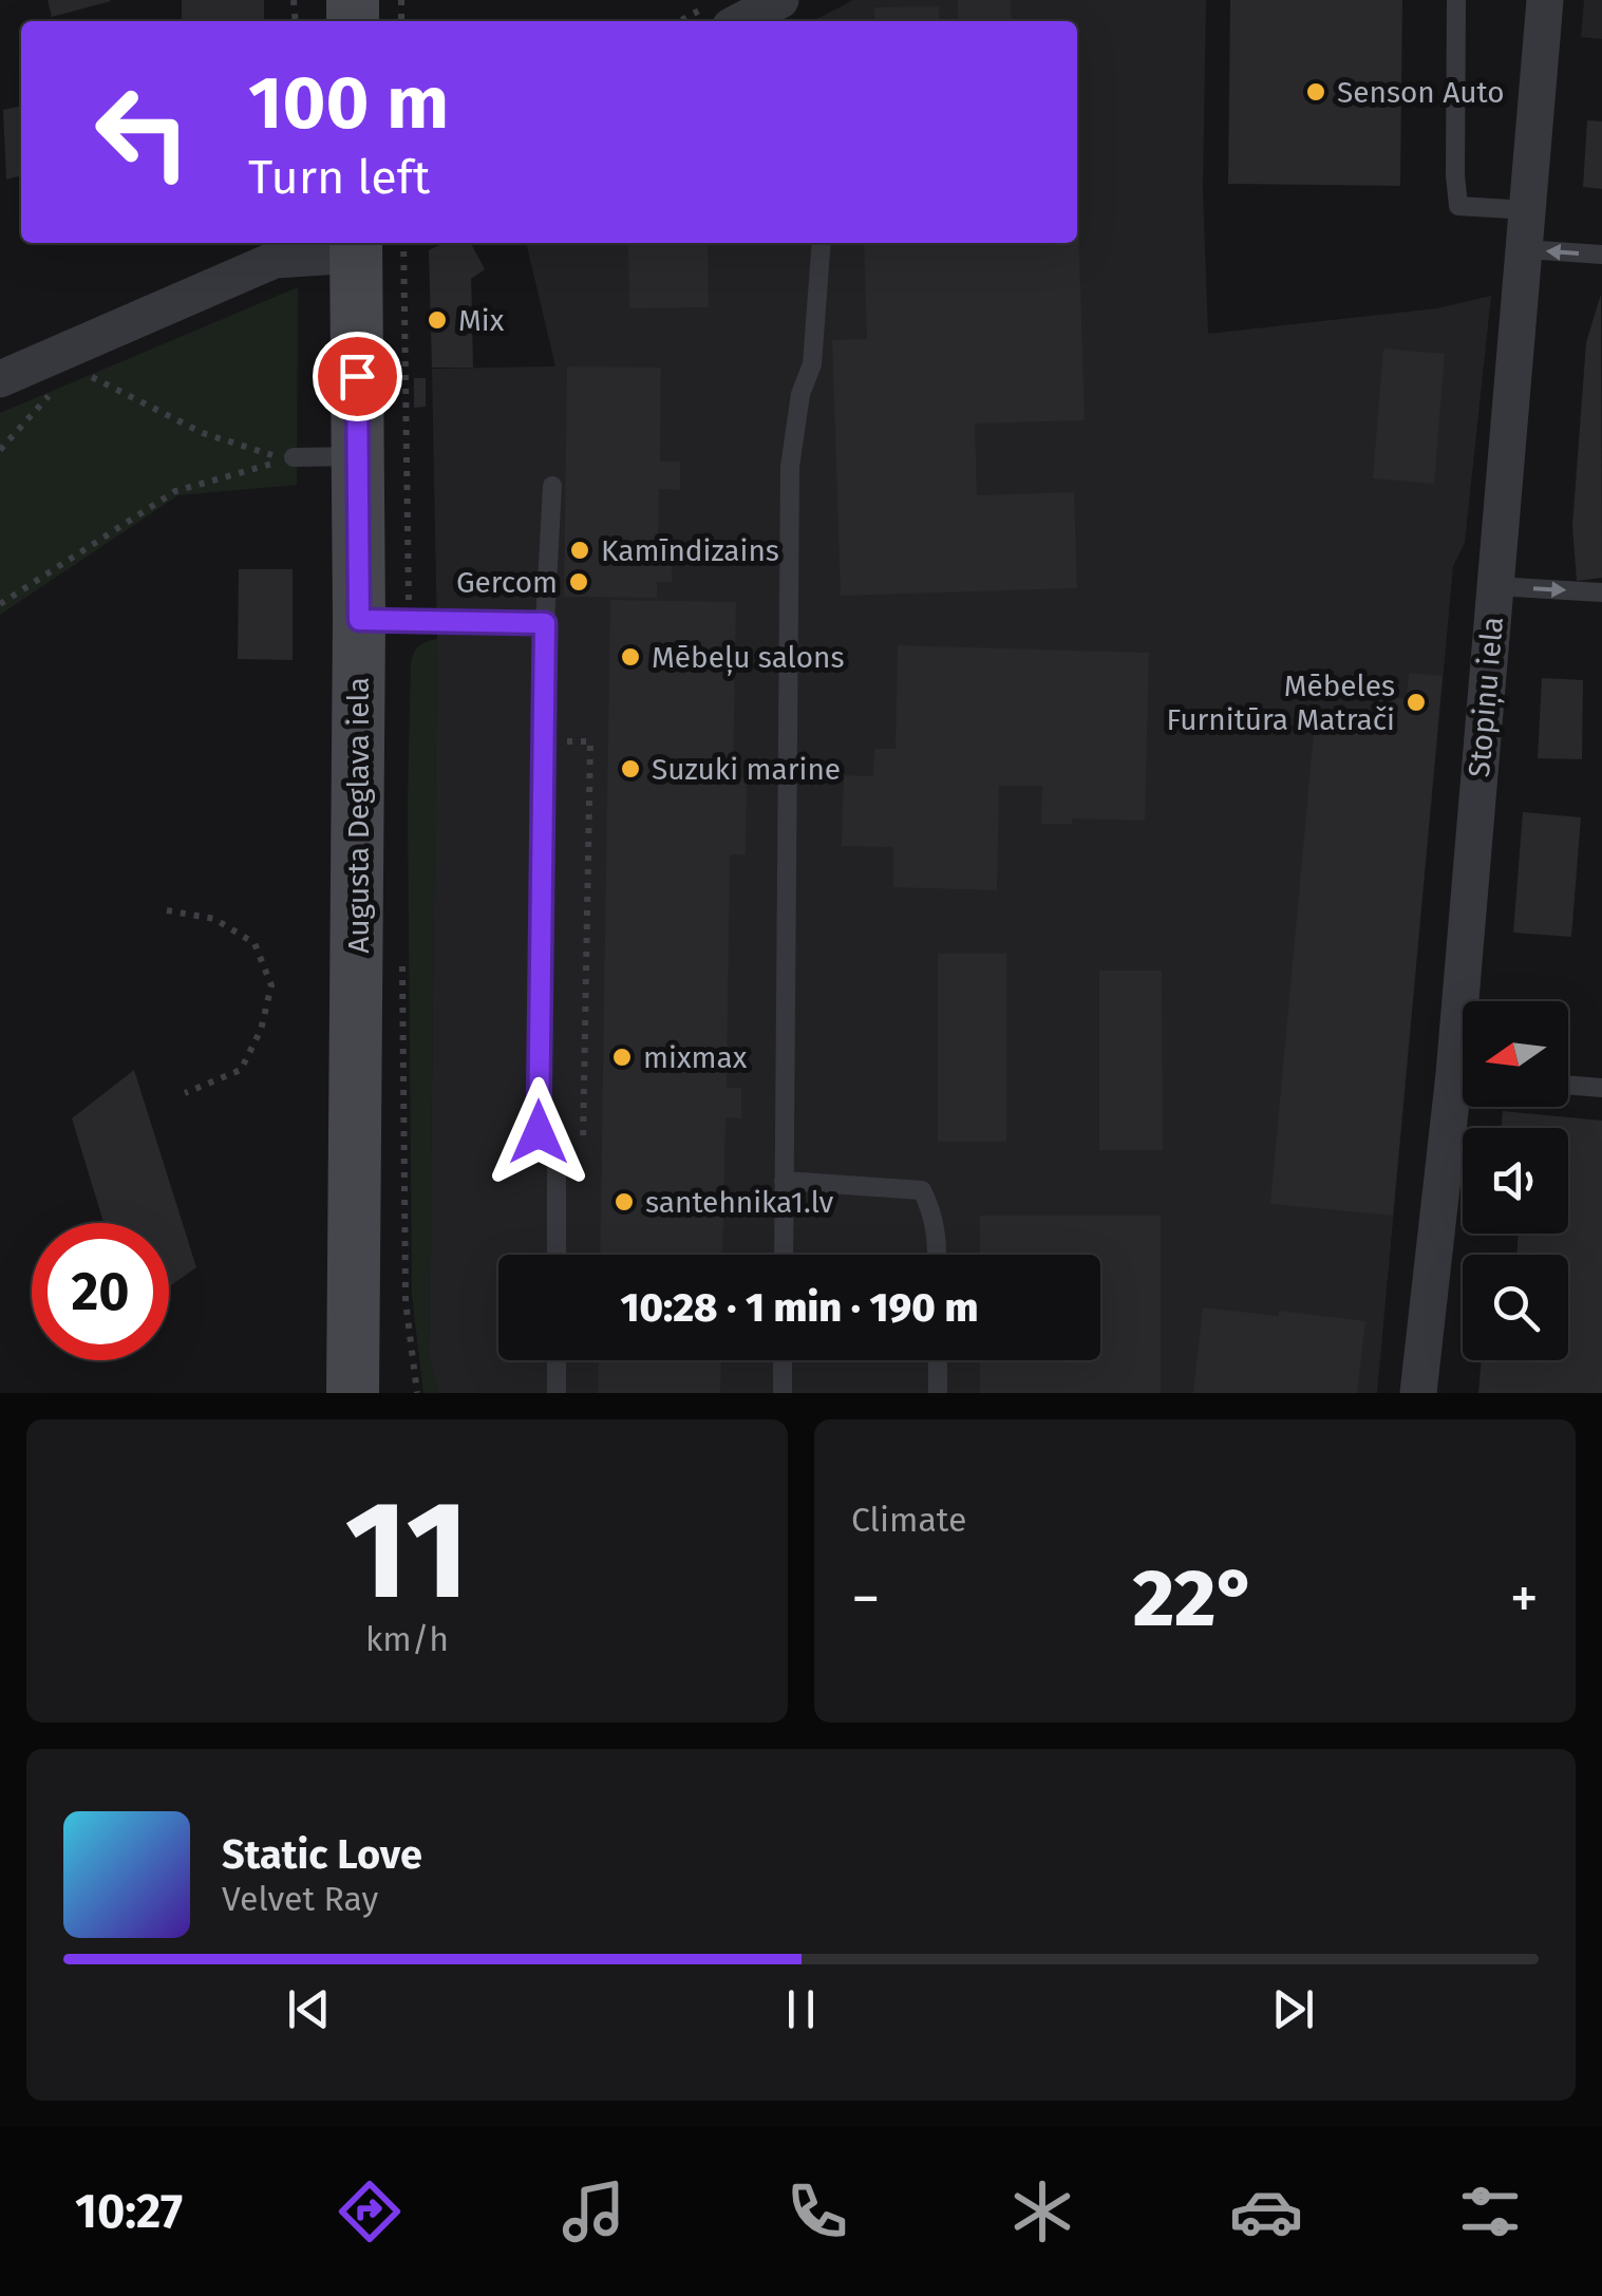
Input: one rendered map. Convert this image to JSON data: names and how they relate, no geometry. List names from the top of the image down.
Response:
{
  "streets": {
    "main road": ["Augusta Deglava iela"],
    "street": ["Stopiņu iela"]
  },
  "places": [
    "Senson Auto",
    "Mix",
    "Kamīndizains",
    "Gercom",
    "Mēbeļu salons",
    "Mēbeles Furnitūra Matrači",
    "Suzuki marine",
    "mixmax",
    "santehnika1.lv"
  ],
  "north": "left",
  "page": {
    "turn": ["100 m", "Turn left"],
    "limit": "20",
    "trip": "10:28 · 1 min · 190 m",
    "tile": [
      ["11", "km/h"],
      "Climate"
    ],
    "heat": ["−", "22°", "+"],
    "song": ["Static Love", "Velvet Ray"],
    "tabs": "10:27"
  }
}
